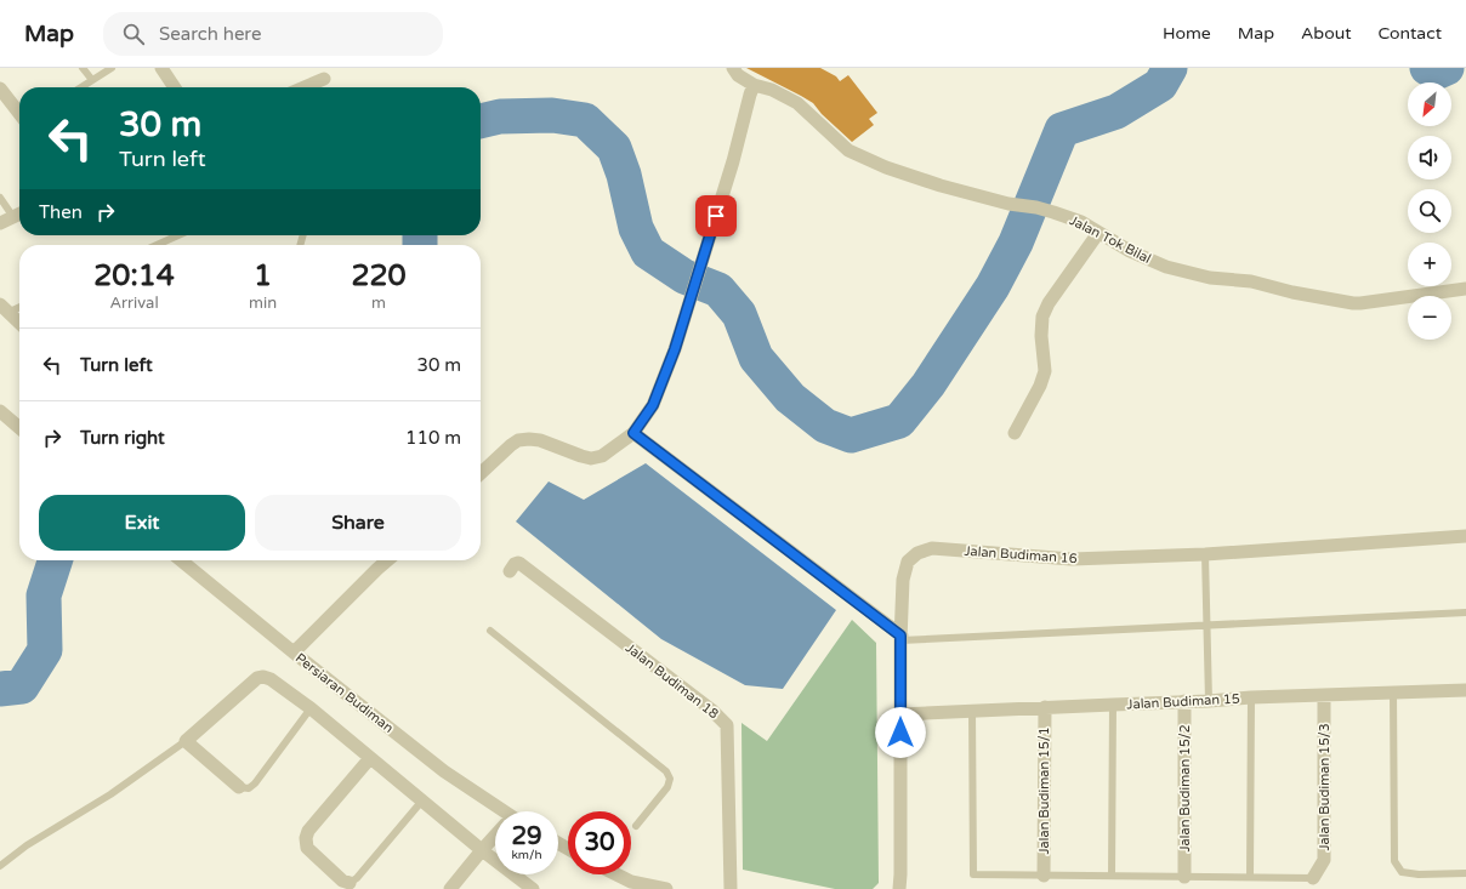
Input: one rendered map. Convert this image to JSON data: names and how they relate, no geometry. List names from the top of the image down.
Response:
{
  "streets": {
    "street": [
      "Jalan Tok Bilal",
      "Jalan Budiman 16",
      "Jalan Budiman 18",
      "Persiaran Budiman",
      "Jalan Budiman 15",
      "Jalan Budiman 15/3",
      "Jalan Budiman 15/2",
      "Jalan Budiman 15/1"
    ]
  },
  "crossings": [
    ["Jalan Budiman 16", "Jalan Budiman 15"],
    ["Jalan Budiman 15", "Jalan Budiman 15/3"],
    ["Jalan Budiman 15", "Jalan Budiman 15/2"],
    ["Jalan Budiman 15", "Jalan Budiman 15/1"]
  ],
  "north": "bottom left",
  "page": {
    "header": "Map",
    "search": "Search here",
    "nav": [
      "Home",
      "Map",
      "About",
      "Contact"
    ],
    "map_buttons": ["+", "−"],
    "turn": ["30 m", "Turn left"],
    "then": "Then",
    "eta": [
      "20:14",
      "Arrival",
      "1",
      "min",
      "220",
      "m"
    ],
    "list": [
      {
        "name": "Turn left",
        "value": "30 m"
      },
      {
        "name": "Turn right",
        "value": "110 m"
      }
    ],
    "buttons": ["Exit", "Share"],
    "speed": "29 km/h",
    "limit": "30"
  }
}
